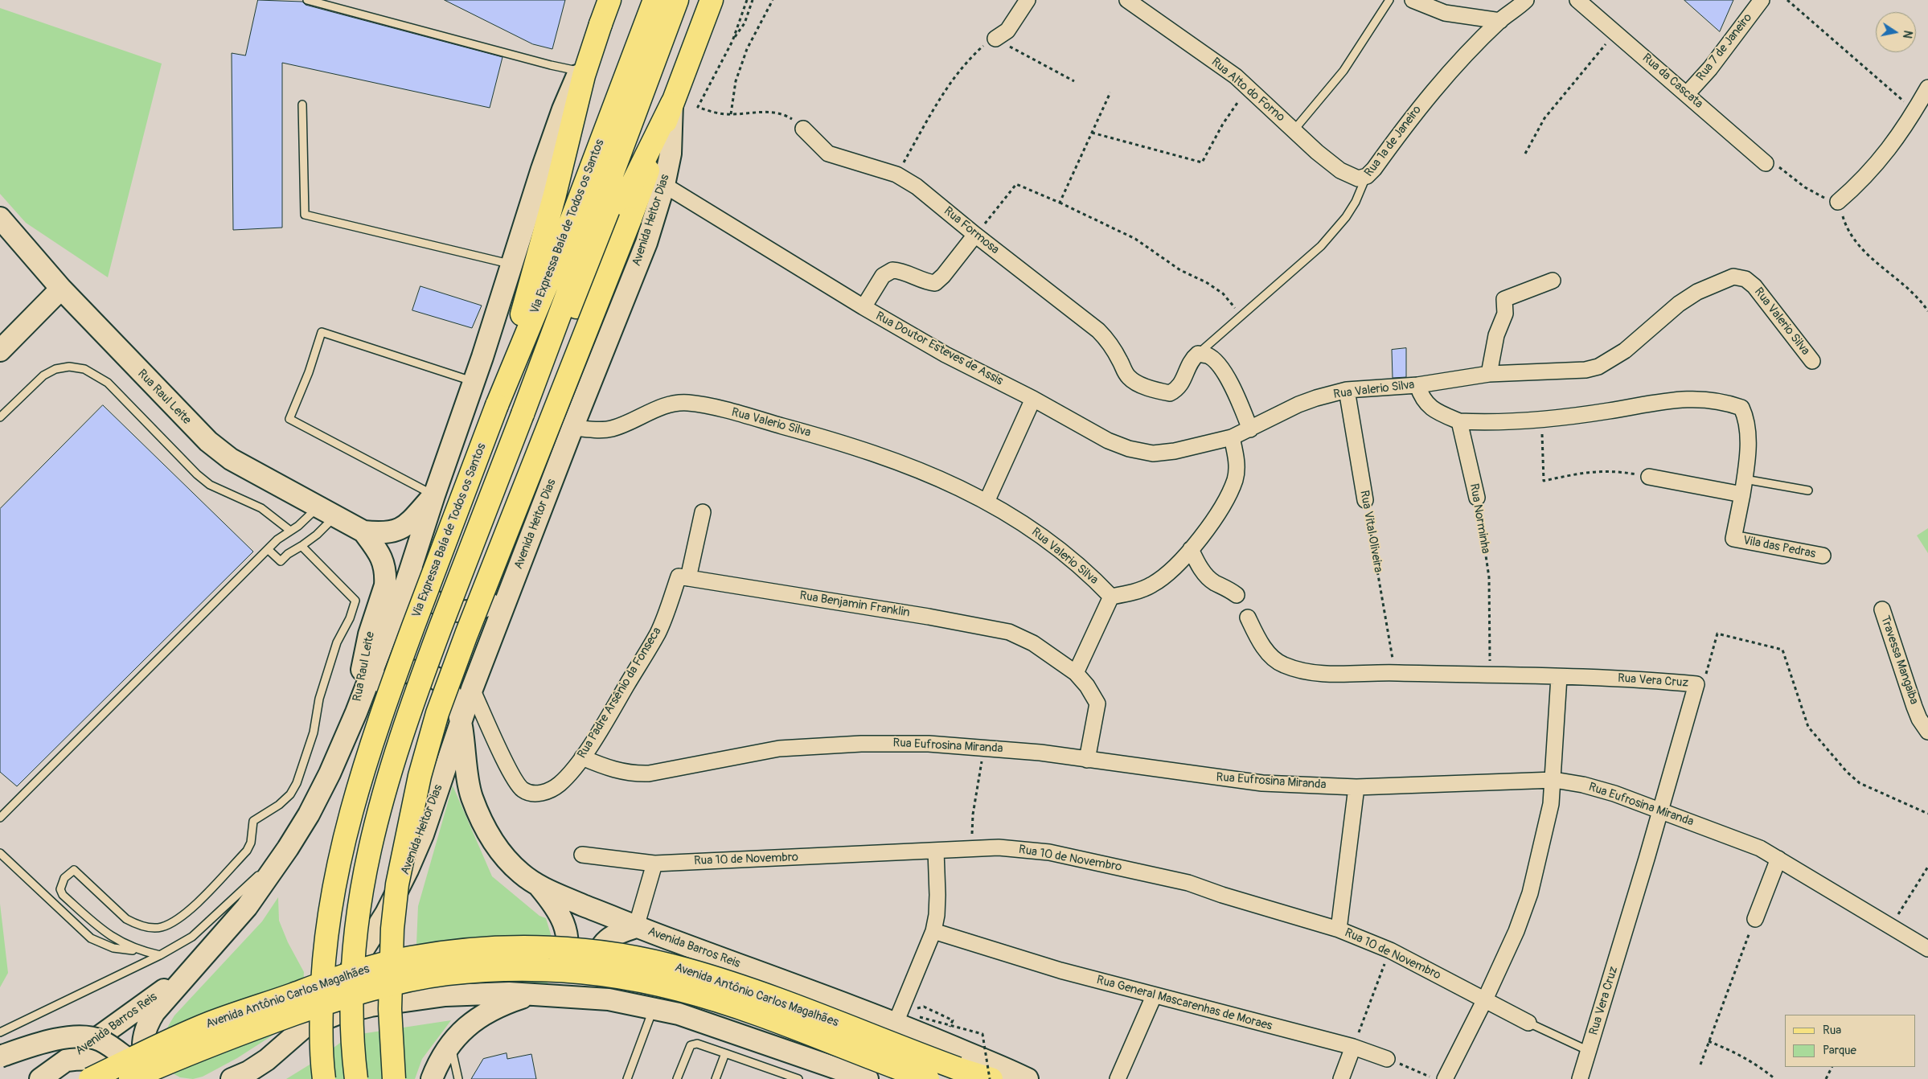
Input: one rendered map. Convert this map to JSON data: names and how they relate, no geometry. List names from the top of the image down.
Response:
{
  "streets": {
    "main road": [
      "Avenida Heitor Dias",
      "Via Expressa Baía de Todos os Santos",
      "Rua Raul Leite",
      "Avenida Barros Reis",
      "Avenida Antônio Carlos Magalhães"
    ],
    "street": [
      "Rua 7 de Janeiro",
      "Rua da Cascata",
      "Rua Alto do Forno",
      "Rua 1ª de Janeiro",
      "Rua Formosa",
      "Rua Valerio Silva",
      "Rua Doutor Esteves de Assis",
      "Rua Norminha",
      "Rua Vital Oliveira",
      "Vila das Pedras",
      "Rua Benjamin Franklin",
      "Travessa Mangaiba",
      "Rua Vera Cruz",
      "Rua Padre Arsênio da Fonseca",
      "Rua Eufrosina Miranda",
      "Rua 10 de Novembro",
      "Rua General Mascarenhas de Moraes"
    ]
  },
  "crossings": [
    ["Rua 7 de Janeiro", "Rua da Cascata"],
    ["Rua Alto do Forno", "Rua 1ª de Janeiro"],
    ["Rua 1ª de Janeiro", "Rua Formosa"],
    ["Avenida Heitor Dias", "Rua Valerio Silva"],
    ["Avenida Heitor Dias", "Rua Doutor Esteves de Assis"],
    ["Avenida Heitor Dias", "Rua Padre Arsênio da Fonseca"],
    ["Avenida Heitor Dias", "Avenida Barros Reis"],
    ["Rua Valerio Silva", "Rua Doutor Esteves de Assis"],
    ["Rua Valerio Silva", "Rua Vital Oliveira"],
    ["Rua Norminha", "Rua Vera Cruz"],
    ["Rua Vital Oliveira", "Rua Vera Cruz"],
    ["Rua Benjamin Franklin", "Rua Padre Arsênio da Fonseca"],
    ["Rua Benjamin Franklin", "Rua Eufrosina Miranda"],
    ["Rua Vera Cruz", "Rua Eufrosina Miranda"],
    ["Rua Padre Arsênio da Fonseca", "Rua Eufrosina Miranda"]
  ],
  "legend": ["Rua", "Parque"],
  "north": "right"
}
